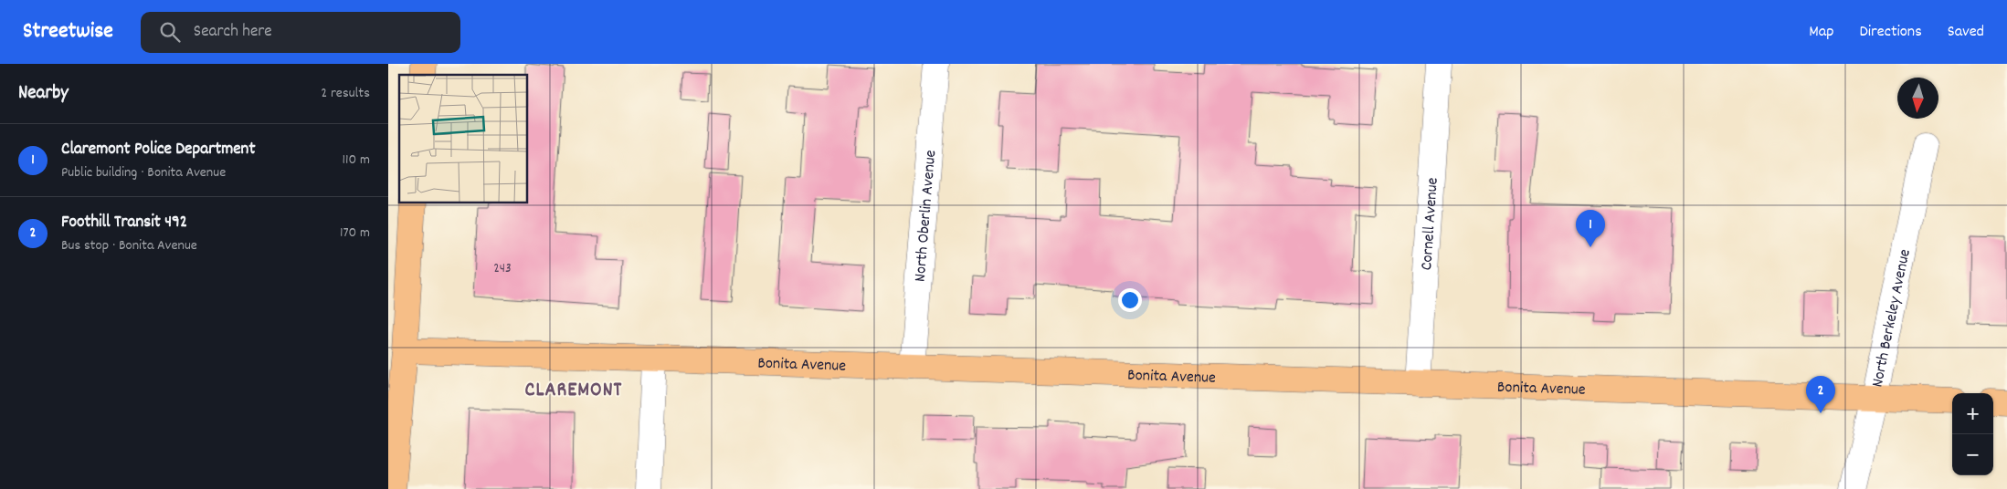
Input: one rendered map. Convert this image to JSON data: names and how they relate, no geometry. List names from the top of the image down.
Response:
{
  "streets": {
    "main road": ["Bonita Avenue"],
    "street": ["North Oberlin Avenue", "Cornell Avenue", "North Berkeley Avenue"]
  },
  "crossings": [
    ["North Oberlin Avenue", "Bonita Avenue"],
    ["Cornell Avenue", "Bonita Avenue"],
    ["North Berkeley Avenue", "Bonita Avenue"]
  ],
  "districts": ["CLAREMONT"],
  "house_numbers": ["243"],
  "north": "bottom",
  "page": {
    "header": "Streetwise",
    "search": "Search here",
    "nav": ["Map", "Directions", "Saved"],
    "heading": ["Nearby", "2 results"],
    "list": [
      {
        "mark": "1",
        "name": "Claremont Police Department",
        "note": "Public building · Bonita Avenue",
        "value": "110 m"
      },
      {
        "mark": "2",
        "name": "Foothill Transit 492",
        "note": "Bus stop · Bonita Avenue",
        "value": "170 m"
      }
    ],
    "pins": ["1", "2"],
    "map_buttons": ["+", "−"]
  }
}
